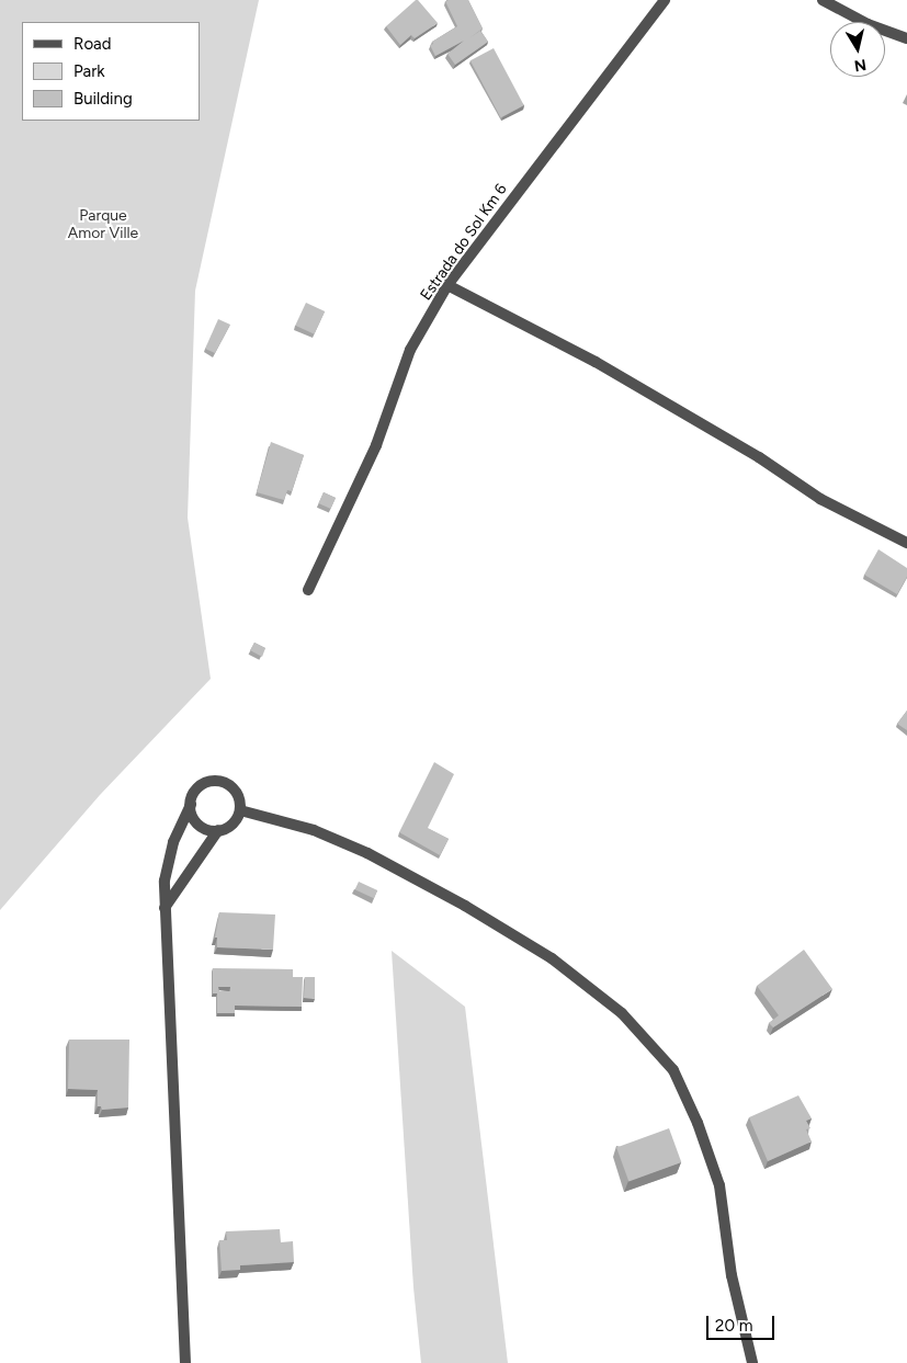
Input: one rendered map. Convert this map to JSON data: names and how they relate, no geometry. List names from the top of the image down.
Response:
{
  "streets": {
    "street": ["Estrada do Sol Km 6"]
  },
  "parks": ["Parque Amor Ville"],
  "legend": ["Road", "Park", "Building"],
  "scale_bar": "20 m",
  "north": "bottom"
}
